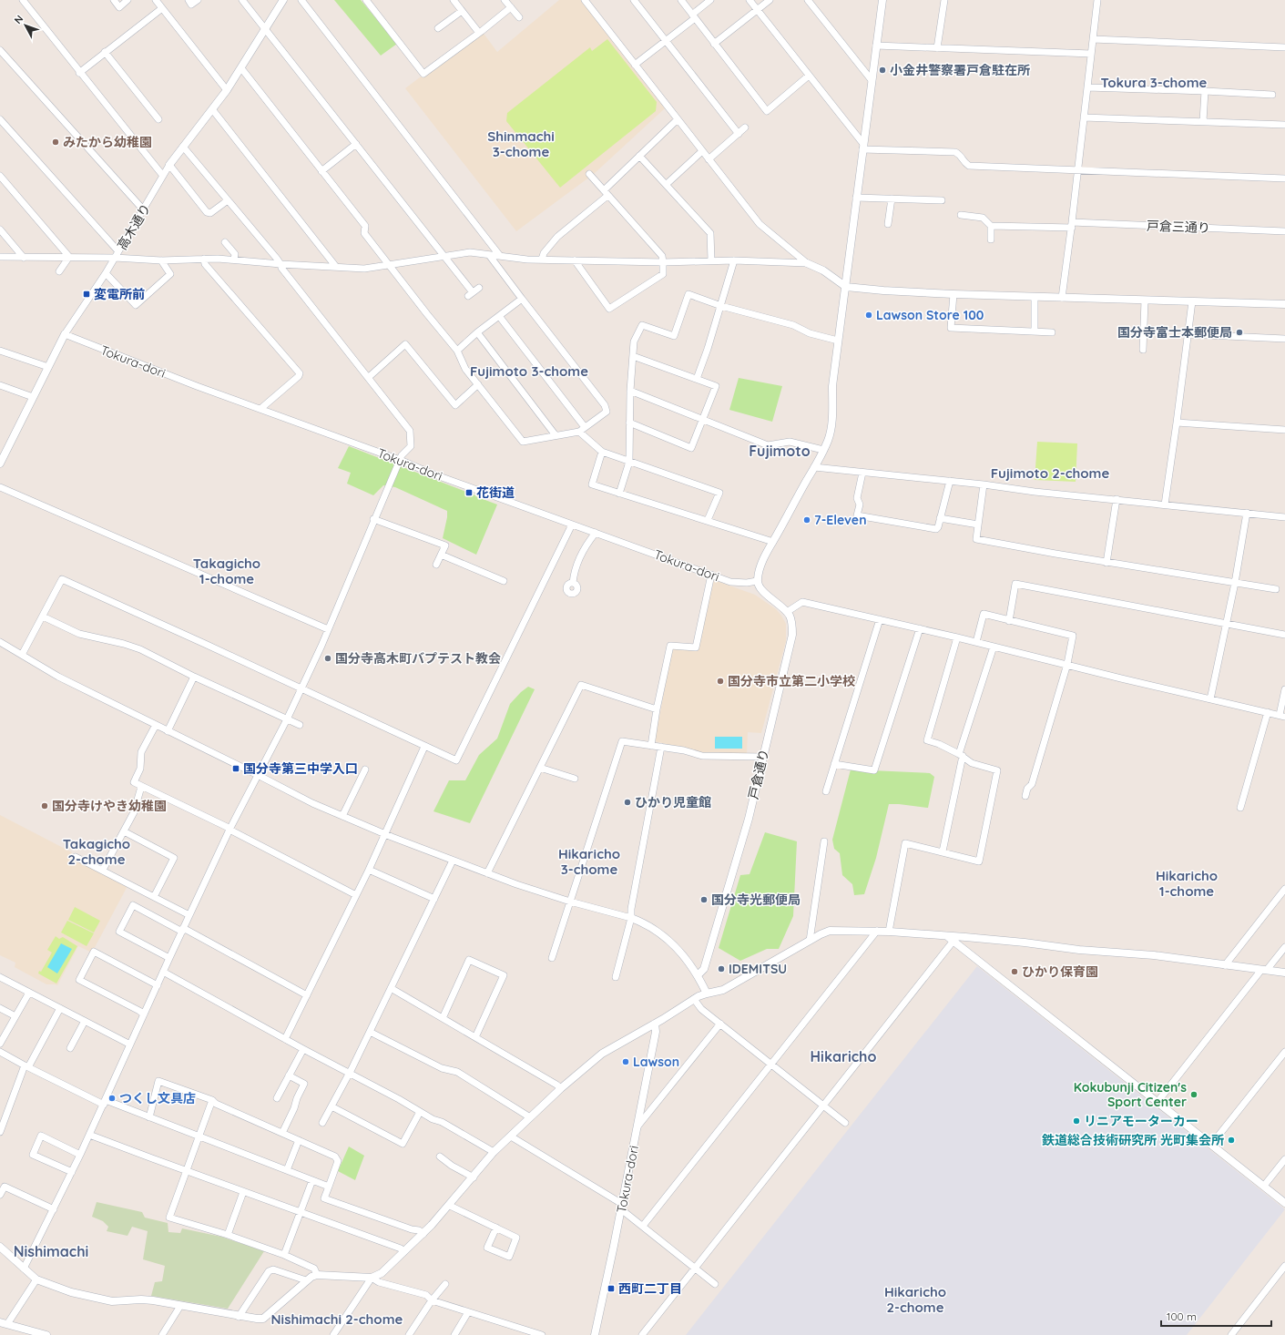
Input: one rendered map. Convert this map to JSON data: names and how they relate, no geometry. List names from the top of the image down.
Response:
{
  "streets": {
    "street": [
      "高木通り",
      "戸倉三通り",
      "Tokura-dori",
      "戸倉通り"
    ]
  },
  "crossings": [
    ["高木通り", "Tokura-dori"]
  ],
  "districts": [
    "Tokura 3-chome",
    "Shinmachi 3-chome",
    "Fujimoto 3-chome",
    "Fujimoto",
    "Fujimoto 2-chome",
    "Takagicho 1-chome",
    "Takagicho 2-chome",
    "Hikaricho 3-chome",
    "Hikaricho 1-chome",
    "Hikaricho",
    "Nishimachi",
    "Hikaricho 2-chome",
    "Nishimachi 2-chome"
  ],
  "places": {
    "other": [
      "小金井警察署戸倉駐在所",
      "みたから幼稚園",
      "Lawson Store 100",
      "国分寺富士本郵便局",
      "7-Eleven",
      "国分寺高木町バプテスト教会",
      "国分寺市立第二小学校",
      "ひかり児童館",
      "国分寺けやき幼稚園",
      "国分寺光郵便局",
      "IDEMITSU",
      "ひかり保育園",
      "Lawson",
      "Kokubunji Citizen's Sport Center",
      "つくし文具店",
      "リニアモーターカー",
      "鉄道総合技術研究所 光町集会所"
    ],
    "transit": [
      "変電所前",
      "花街道",
      "国分寺第三中学入口",
      "西町二丁目"
    ]
  },
  "scale_bar": "100 m",
  "north": "top left"
}
